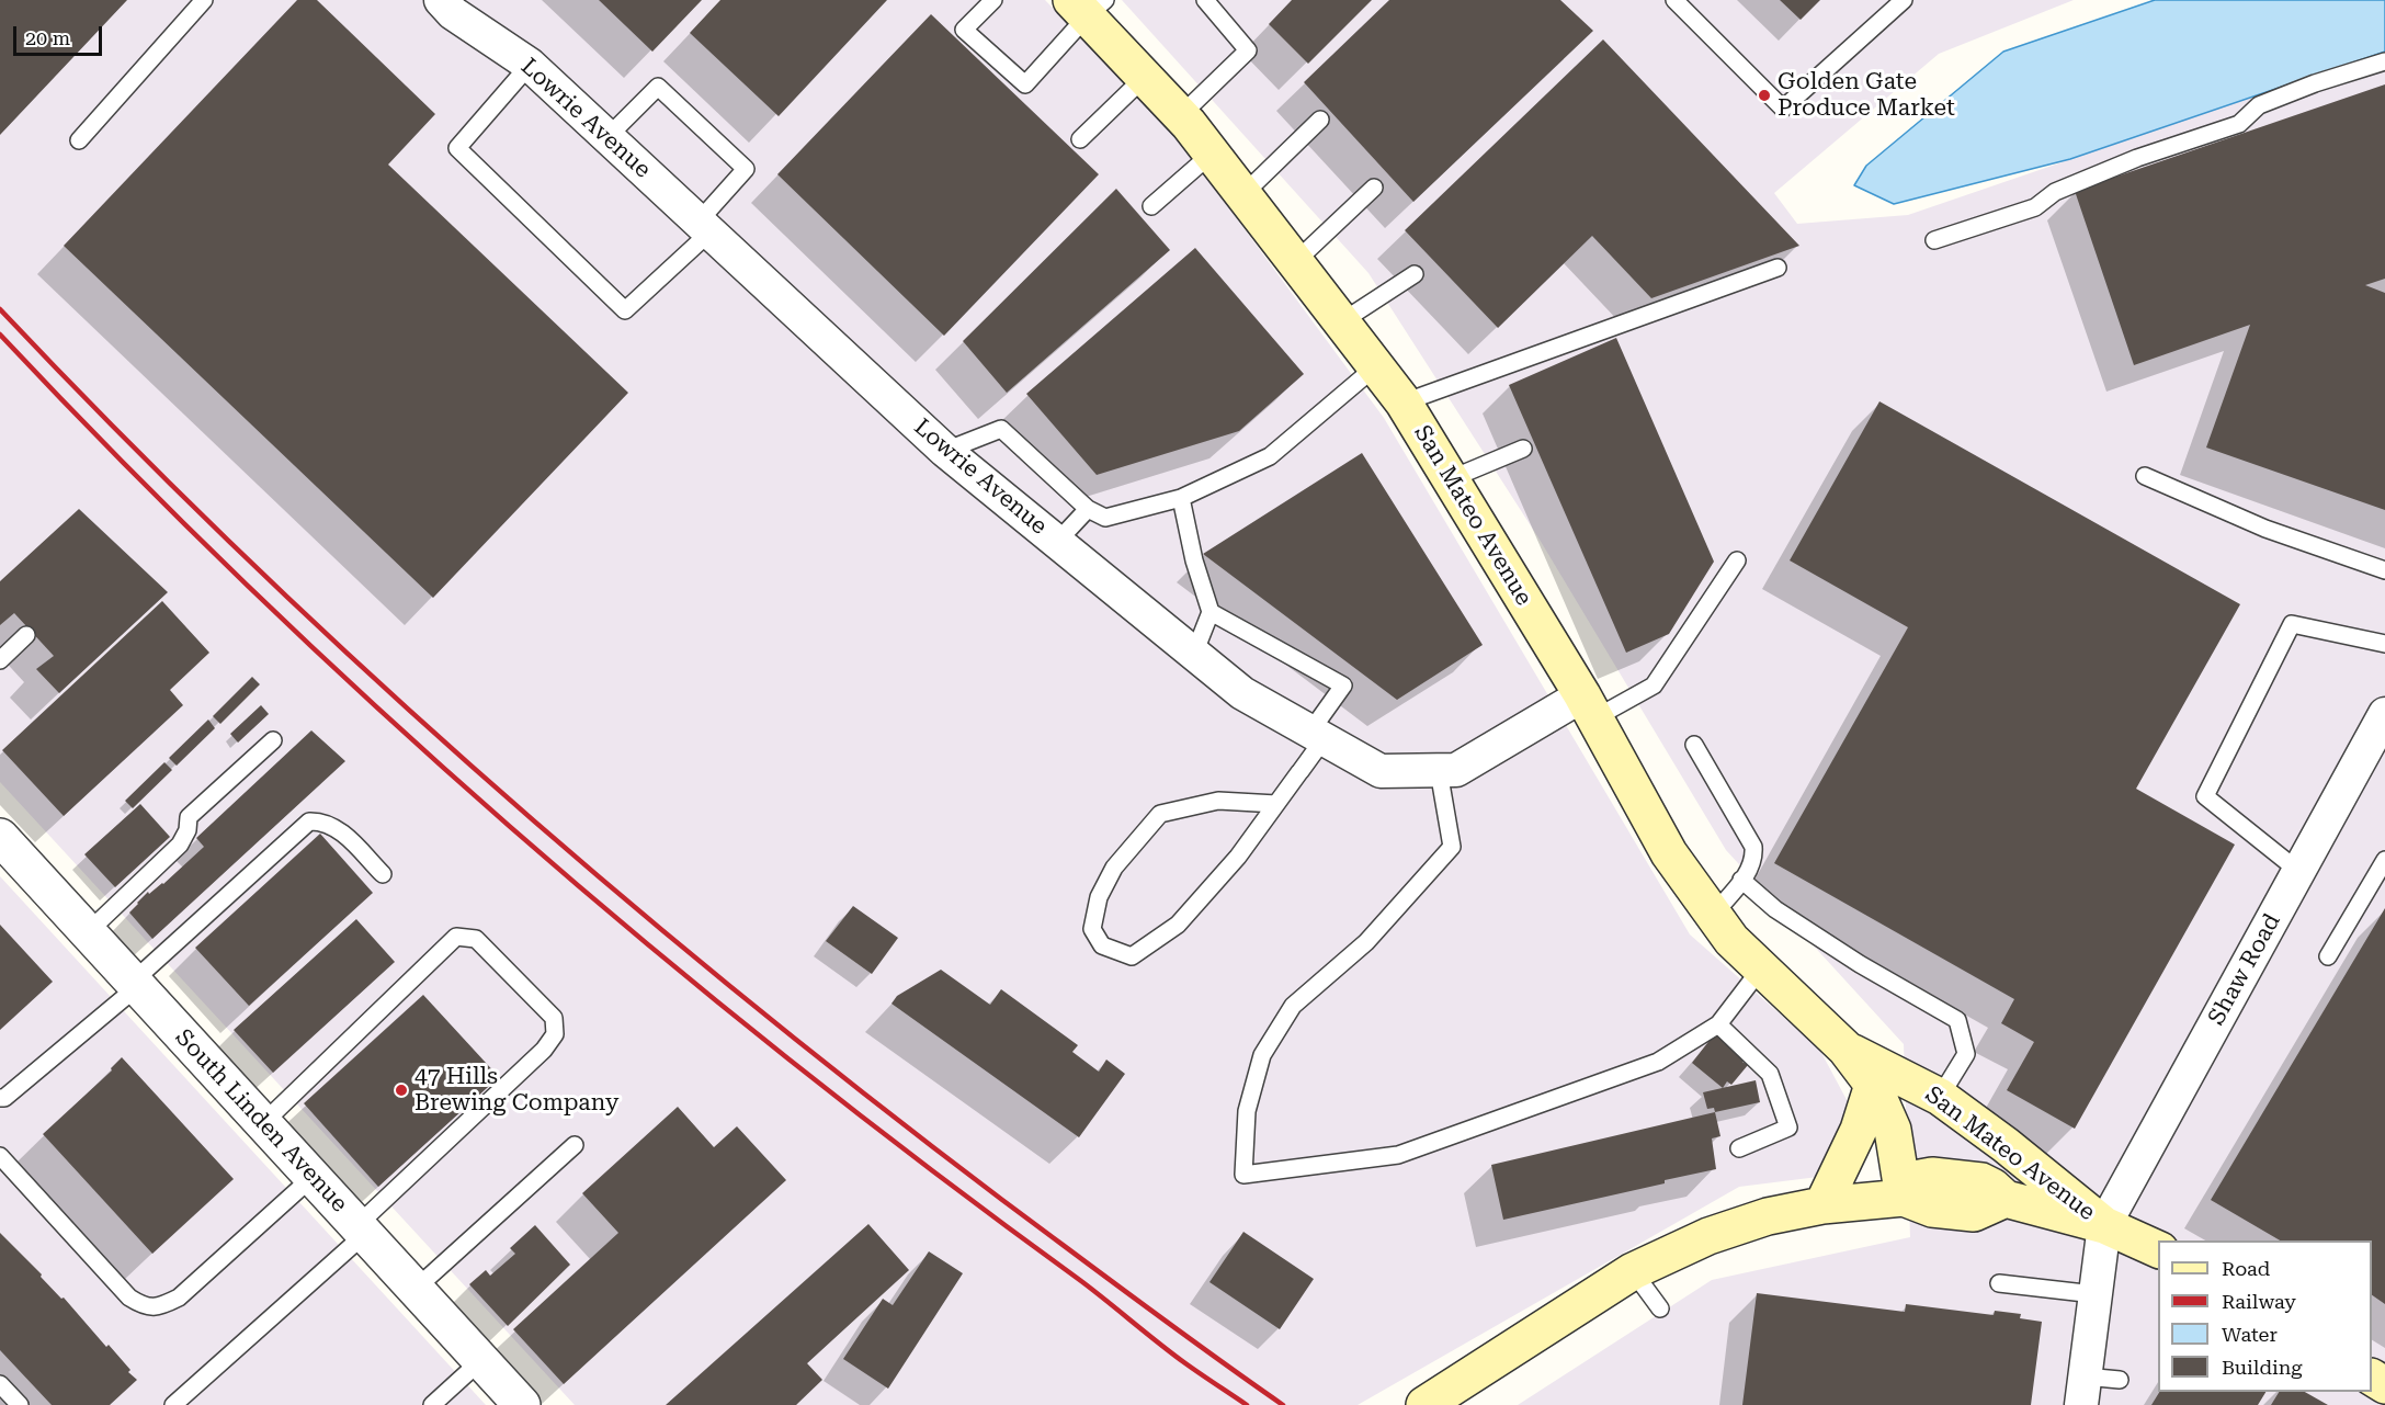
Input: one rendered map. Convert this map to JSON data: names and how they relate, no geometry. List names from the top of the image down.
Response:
{
  "streets": {
    "main road": ["San Mateo Avenue"],
    "street": ["Lowrie Avenue", "Shaw Road", "South Linden Avenue"]
  },
  "crossings": [
    ["Lowrie Avenue", "San Mateo Avenue"],
    ["San Mateo Avenue", "Shaw Road"]
  ],
  "places": ["Golden Gate Produce Market", "47 Hills Brewing Company"],
  "legend": [
    "Road",
    "Railway",
    "Water",
    "Building"
  ],
  "scale_bar": "20 m"
}
